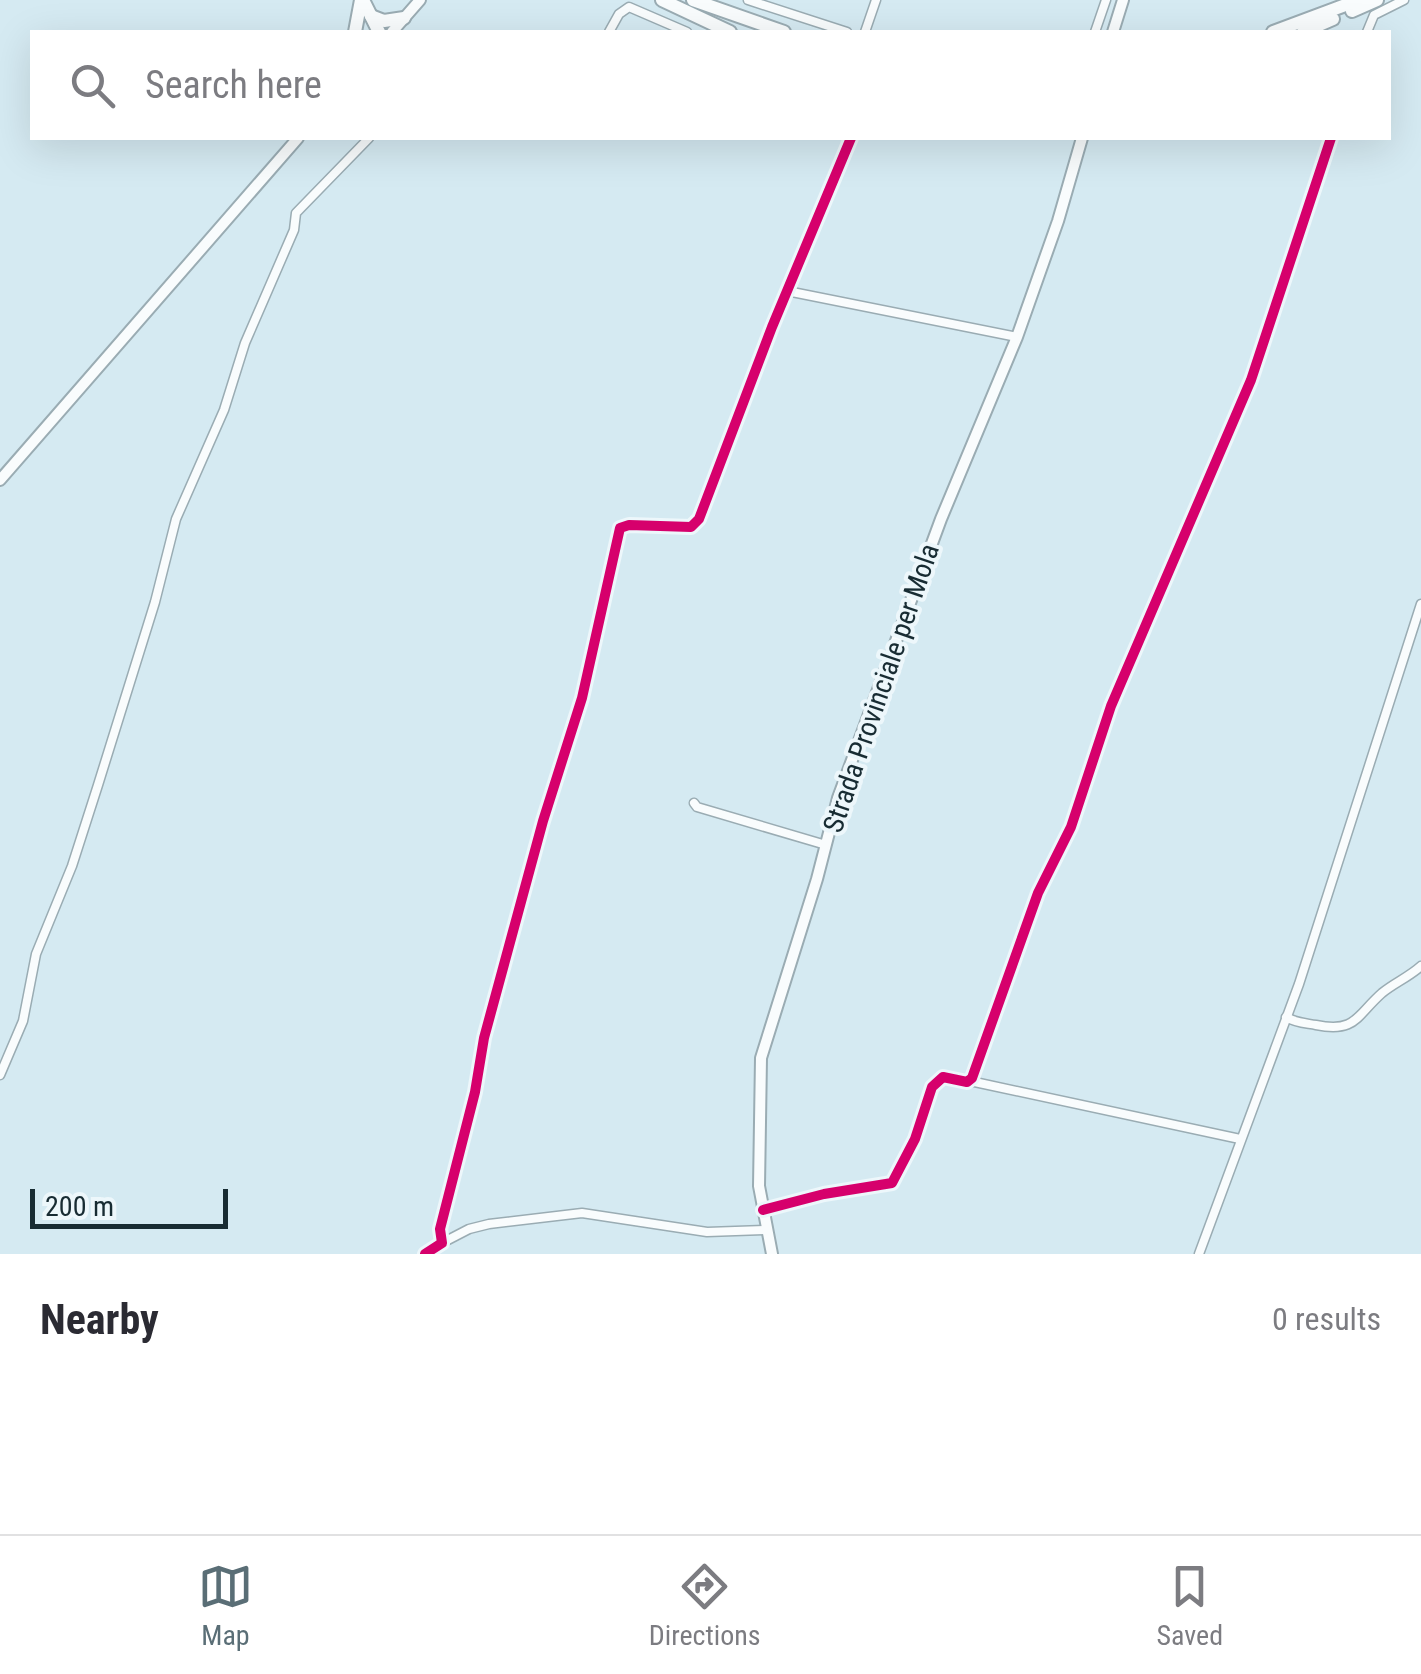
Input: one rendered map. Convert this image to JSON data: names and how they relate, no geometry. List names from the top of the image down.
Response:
{
  "streets": {
    "street": ["Strada Provinciale per Mola"]
  },
  "scale_bar": "200 m",
  "page": {
    "search": "Search here",
    "scale": "200 m",
    "heading": ["Nearby", "0 results"],
    "nav": ["Map", "Directions", "Saved"]
  }
}
